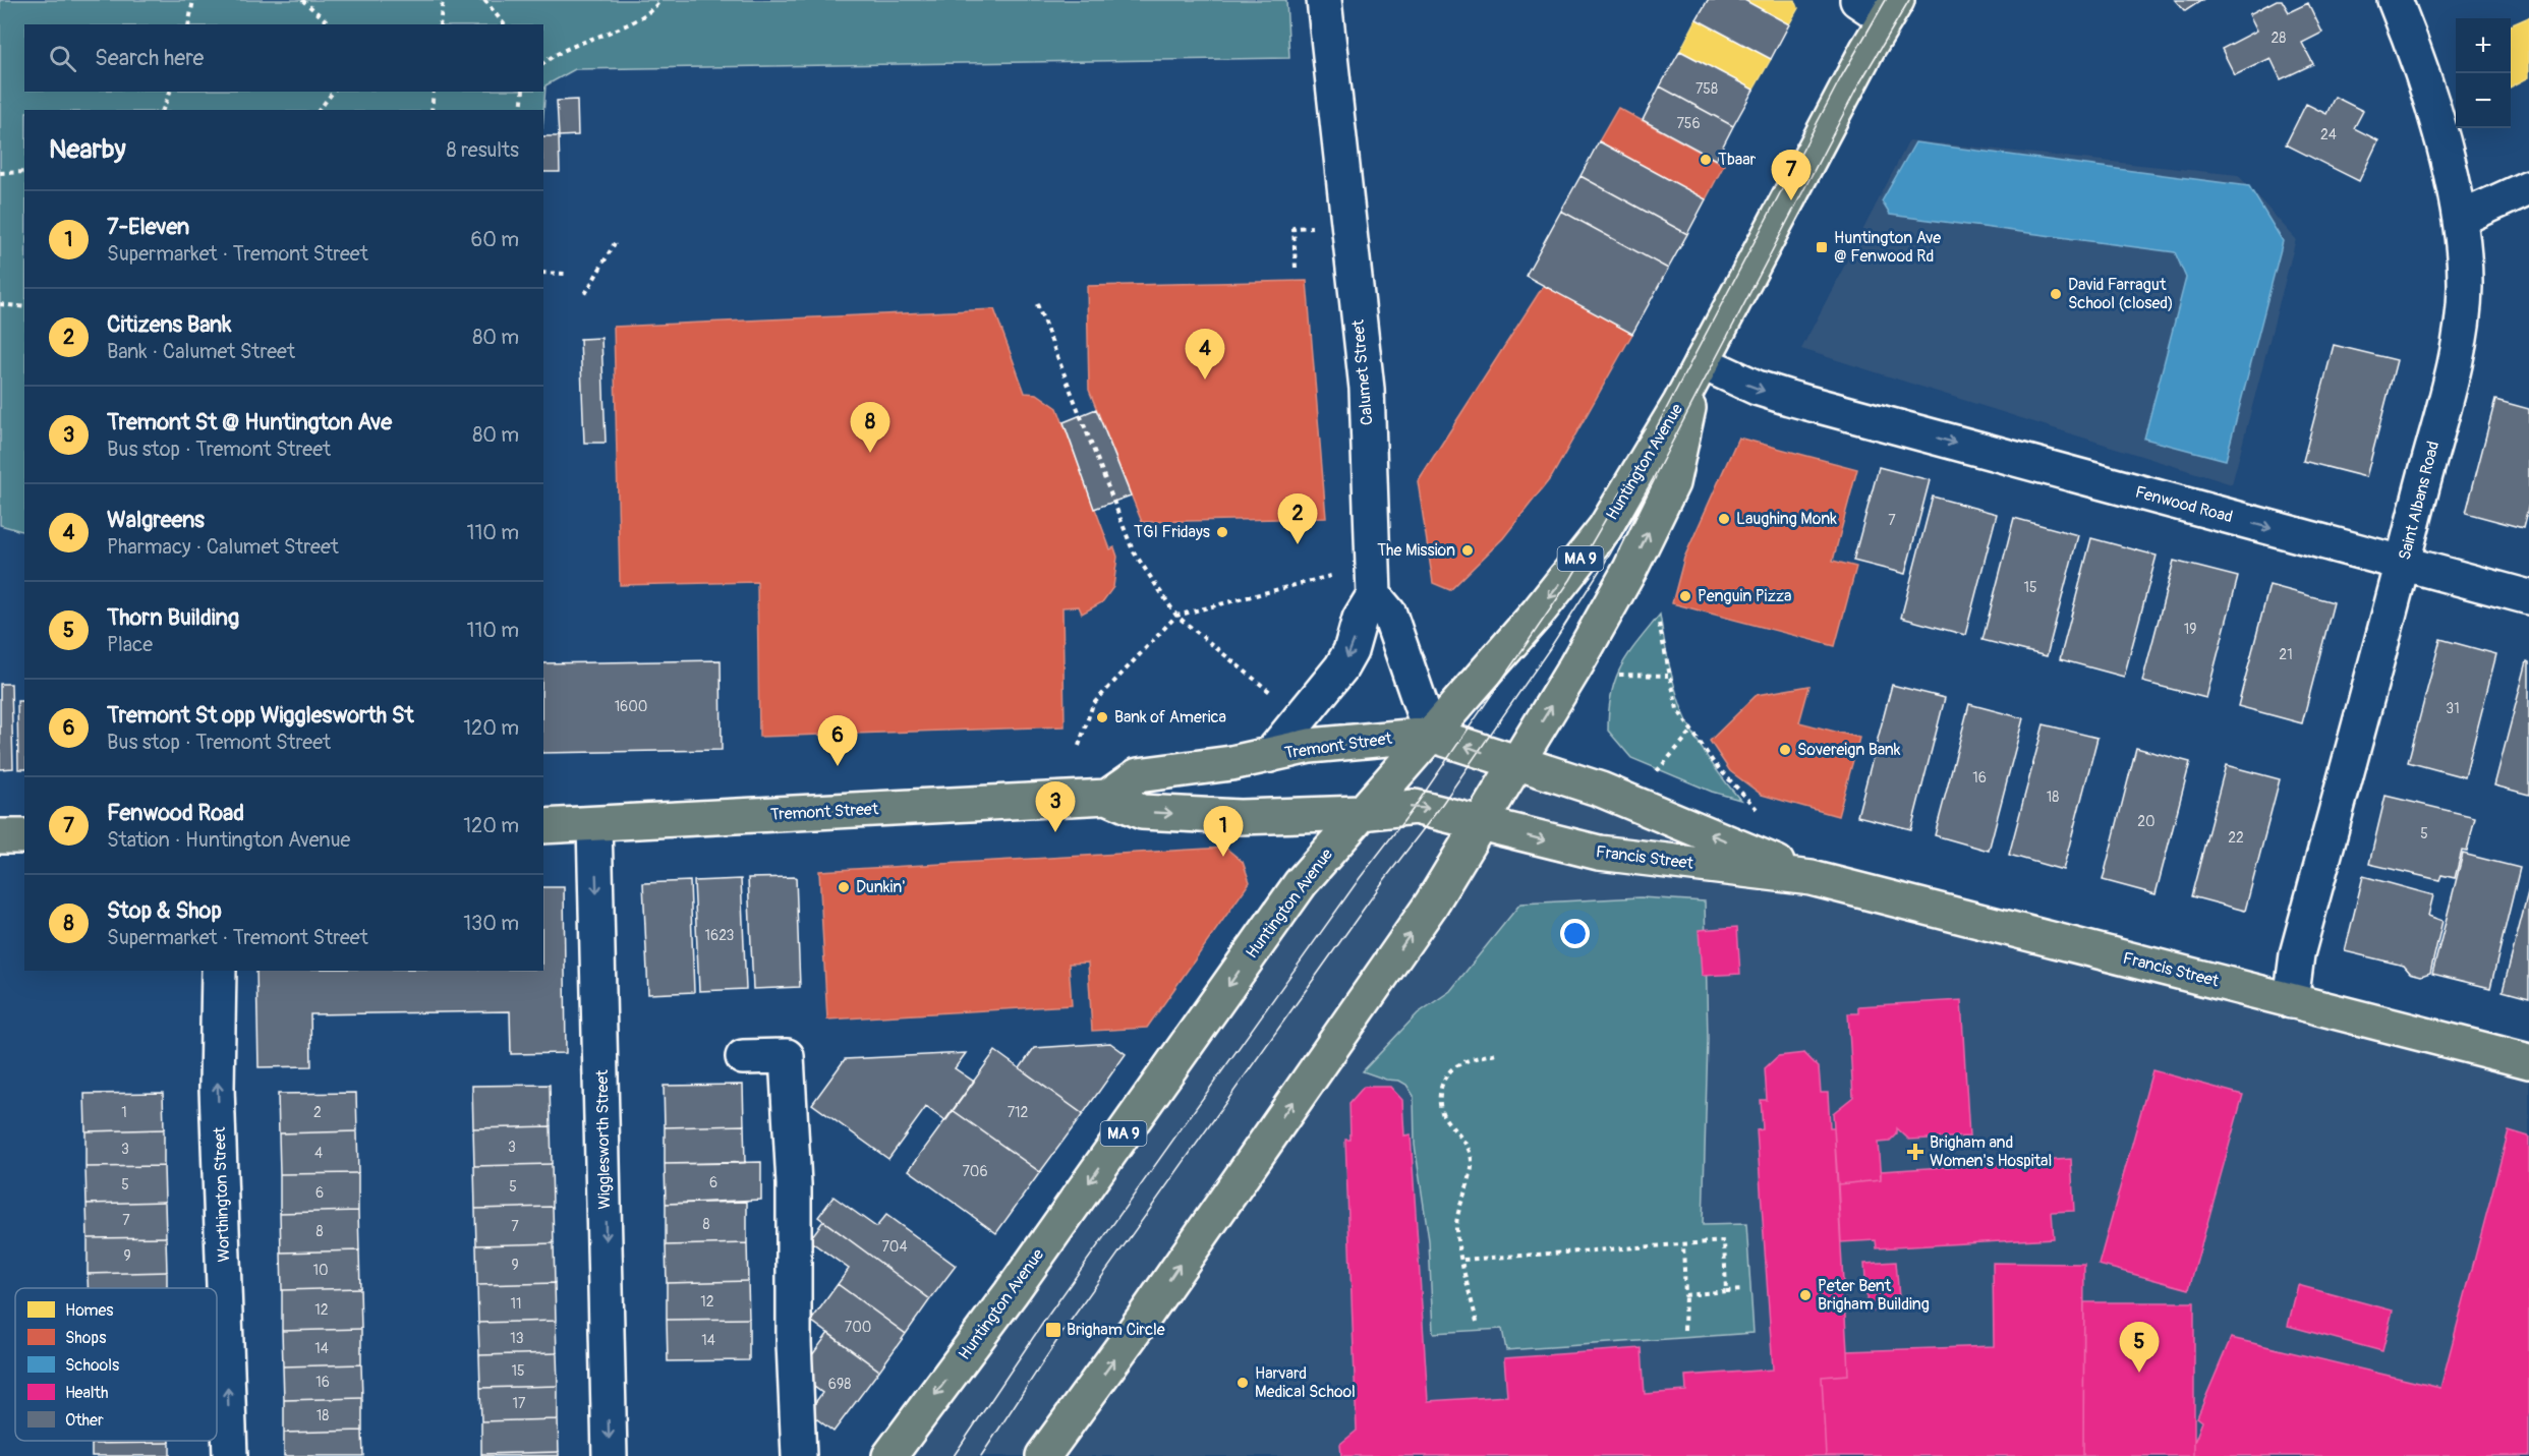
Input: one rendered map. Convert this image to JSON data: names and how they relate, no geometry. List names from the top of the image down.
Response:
{
  "streets": {
    "main road": [
      "Huntington Avenue",
      "MA 9",
      "Tremont Street",
      "Francis Street"
    ],
    "street": [
      "Calumet Street",
      "Saint Albans Road",
      "Fenwood Road",
      "Wigglesworth Street",
      "Worthington Street"
    ]
  },
  "crossings": [
    ["Huntington Avenue", "Fenwood Road"],
    ["Huntington Avenue", "Tremont Street"],
    ["Huntington Avenue", "Francis Street"],
    ["Saint Albans Road", "Fenwood Road"],
    ["Saint Albans Road", "Francis Street"],
    ["Tremont Street", "Francis Street"],
    ["Tremont Street", "Wigglesworth Street"]
  ],
  "one_way": ["Fenwood Road", "Worthington Street"],
  "places": {
    "other": [
      "Tbaar",
      "David Farragut School (closed)",
      "Laughing Monk",
      "TGI Fridays",
      "The Mission",
      "Penguin Pizza",
      "Bank of America",
      "Sovereign Bank",
      "Dunkin'",
      "Peter Bent Brigham Building",
      "Harvard Medical School"
    ],
    "transit": ["Huntington Ave @ Fenwood Rd", "Brigham Circle"],
    "health": ["Brigham and Women's Hospital"]
  },
  "house_numbers": [
    "28",
    "758",
    "756",
    "24",
    "7",
    "15",
    "19",
    "21",
    "1600",
    "31",
    "16",
    "18",
    "20",
    "5",
    "22",
    "1623",
    "1",
    "2",
    "712",
    "3",
    "3",
    "4",
    "706",
    "6",
    "5",
    "5",
    "6",
    "7",
    "8",
    "7",
    "8",
    "704",
    "9",
    "9",
    "10",
    "12",
    "11",
    "12",
    "700",
    "13",
    "14",
    "14",
    "15",
    "16",
    "698",
    "17",
    "18"
  ],
  "legend": [
    "Homes",
    "Shops",
    "Schools",
    "Health",
    "Other"
  ],
  "page": {
    "map_buttons": ["+", "−"],
    "search": "Search here",
    "heading": ["Nearby", "8 results"],
    "pins": [
      "7",
      "4",
      "8",
      "2",
      "6",
      "3",
      "1",
      "5"
    ],
    "list": [
      {
        "mark": "1",
        "name": "7-Eleven",
        "note": "Supermarket · Tremont Street",
        "value": "60 m"
      },
      {
        "mark": "2",
        "name": "Citizens Bank",
        "note": "Bank · Calumet Street",
        "value": "80 m"
      },
      {
        "mark": "3",
        "name": "Tremont St @ Huntington Ave",
        "note": "Bus stop · Tremont Street",
        "value": "80 m"
      },
      {
        "mark": "4",
        "name": "Walgreens",
        "note": "Pharmacy · Calumet Street",
        "value": "110 m"
      },
      {
        "mark": "5",
        "name": "Thorn Building",
        "note": "Place",
        "value": "110 m"
      },
      {
        "mark": "6",
        "name": "Tremont St opp Wigglesworth St",
        "note": "Bus stop · Tremont Street",
        "value": "120 m"
      },
      {
        "mark": "7",
        "name": "Fenwood Road",
        "note": "Station · Huntington Avenue",
        "value": "120 m"
      },
      {
        "mark": "8",
        "name": "Stop & Shop",
        "note": "Supermarket · Tremont Street",
        "value": "130 m"
      }
    ]
  }
}
